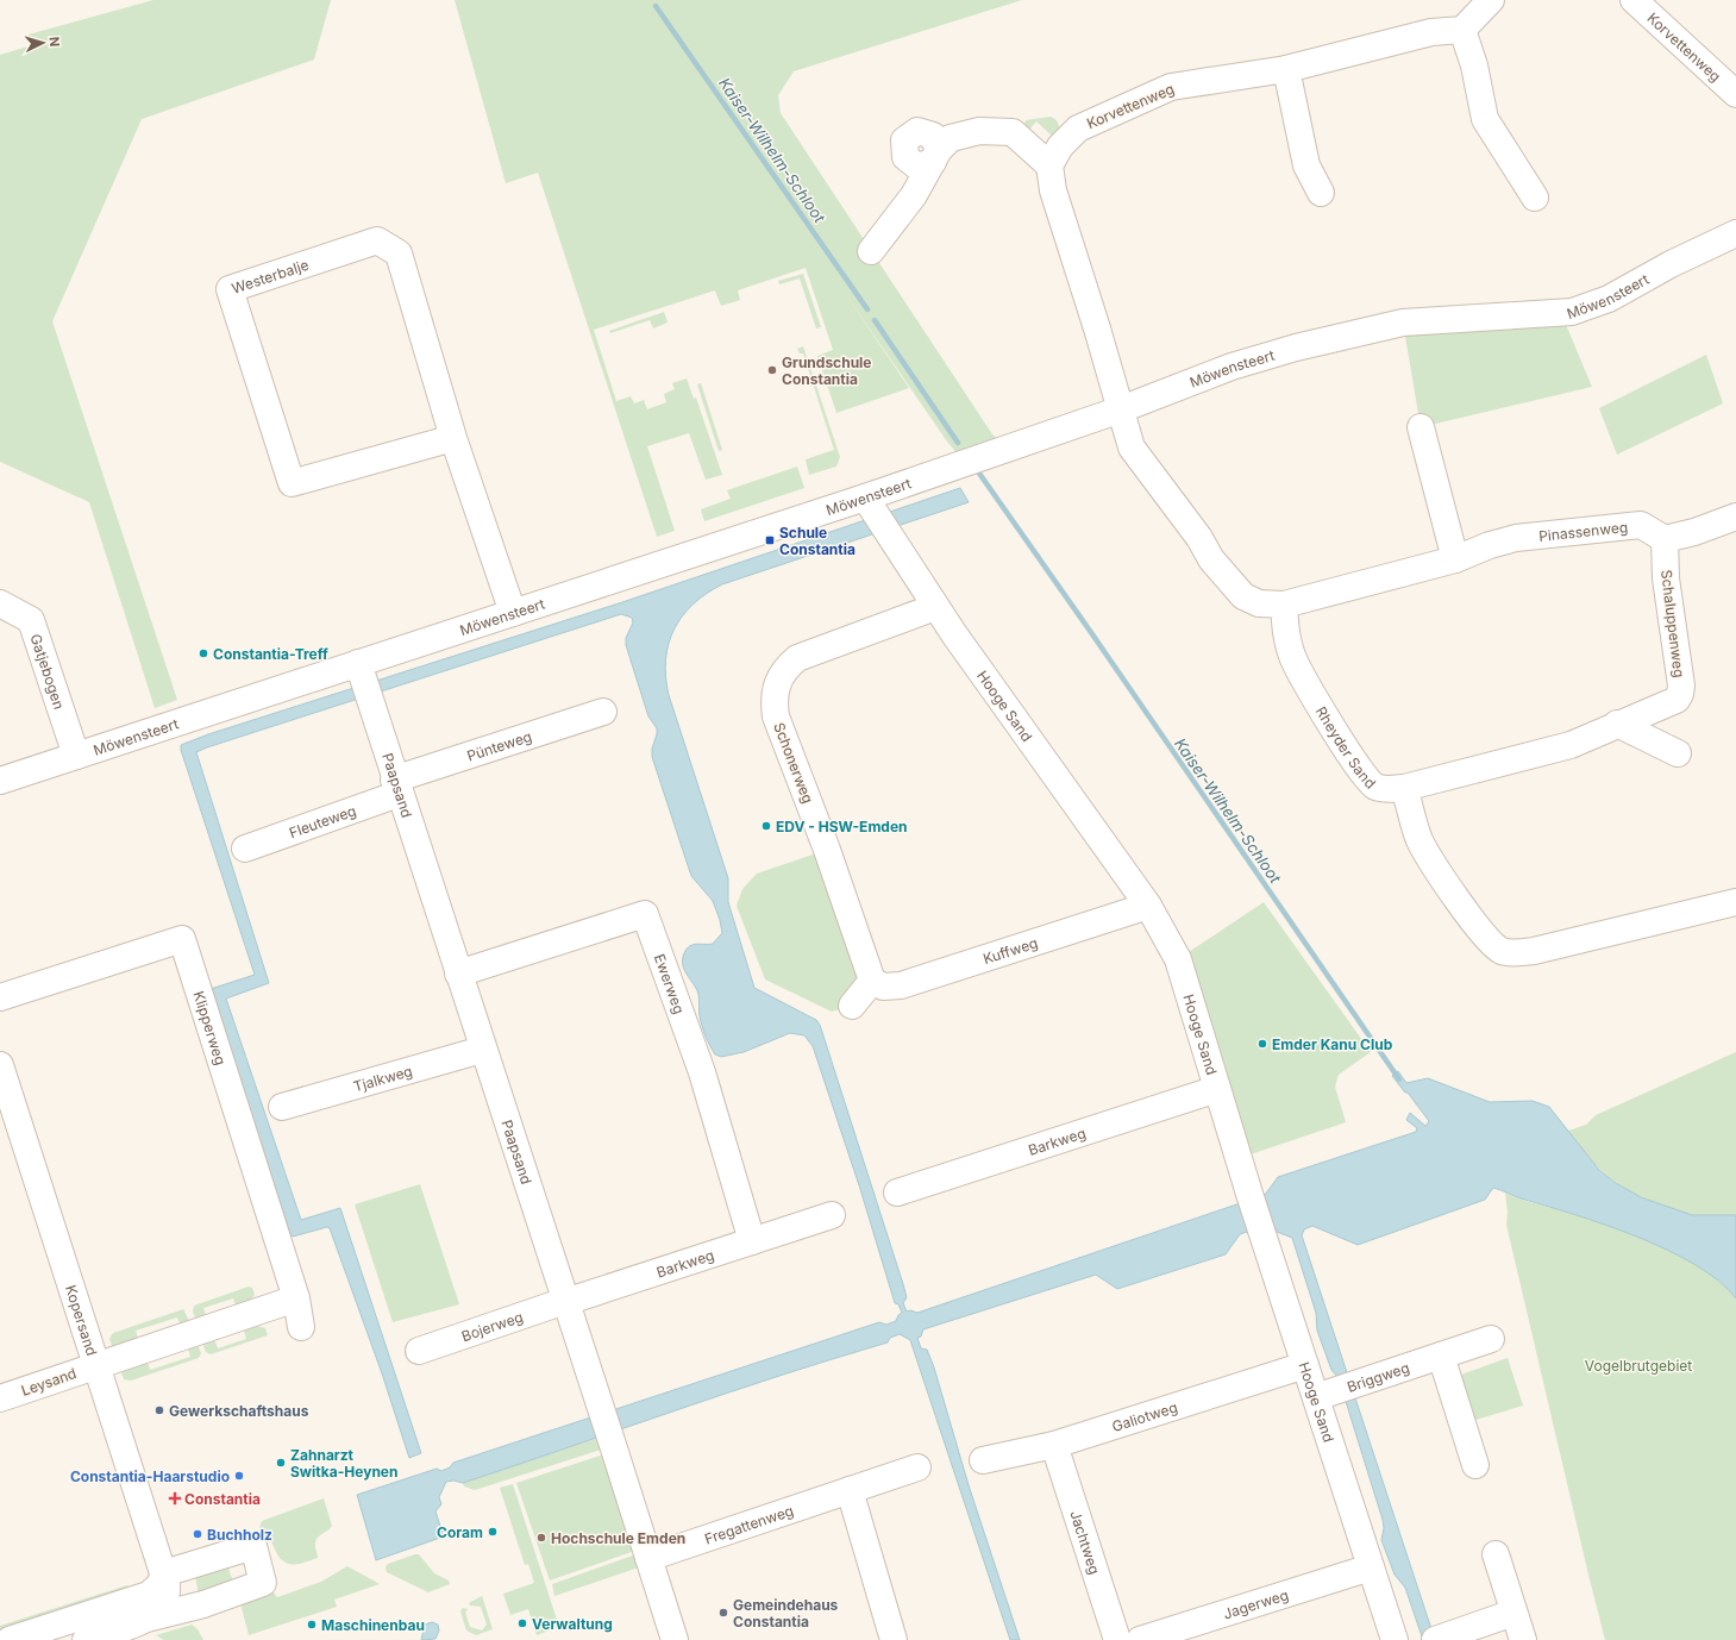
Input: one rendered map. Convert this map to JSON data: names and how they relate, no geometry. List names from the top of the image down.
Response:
{
  "streets": {
    "street": [
      "Korvettenweg",
      "Westerbalje",
      "Möwensteert",
      "Pinassenweg",
      "Schaluppenweg",
      "Gatjebogen",
      "Hooge Sand",
      "Rheyder Sand",
      "Pünteweg",
      "Schonerweg",
      "Paapsand",
      "Fleuteweg",
      "Kuffweg",
      "Ewerweg",
      "Klipperweg",
      "Tjalkweg",
      "Barkweg",
      "Kopersand",
      "Bojerweg",
      "Briggweg",
      "Leysand",
      "Galiotweg",
      "Fregattenweg",
      "Jachtweg",
      "Jagerweg"
    ]
  },
  "crossings": [
    ["Westerbalje", "Möwensteert"],
    ["Möwensteert", "Gatjebogen"],
    ["Möwensteert", "Hooge Sand"],
    ["Möwensteert", "Paapsand"],
    ["Pinassenweg", "Schaluppenweg"],
    ["Pinassenweg", "Rheyder Sand"],
    ["Schaluppenweg", "Rheyder Sand"],
    ["Hooge Sand", "Schonerweg"],
    ["Hooge Sand", "Kuffweg"],
    ["Hooge Sand", "Barkweg"],
    ["Hooge Sand", "Briggweg"],
    ["Hooge Sand", "Galiotweg"],
    ["Hooge Sand", "Jagerweg"],
    ["Pünteweg", "Paapsand"],
    ["Pünteweg", "Fleuteweg"],
    ["Schonerweg", "Kuffweg"],
    ["Paapsand", "Fleuteweg"],
    ["Paapsand", "Ewerweg"],
    ["Paapsand", "Tjalkweg"],
    ["Paapsand", "Barkweg"],
    ["Paapsand", "Bojerweg"],
    ["Paapsand", "Fregattenweg"],
    ["Ewerweg", "Barkweg"],
    ["Barkweg", "Bojerweg"],
    ["Kopersand", "Leysand"],
    ["Galiotweg", "Jachtweg"]
  ],
  "water": ["Kaiser-Wilhelm-Schloot"],
  "parks": ["Vogelbrutgebiet"],
  "places": {
    "other": [
      "Grundschule Constantia",
      "Constantia-Treff",
      "EDV - HSW-Emden",
      "Emder Kanu Club",
      "Gewerkschaftshaus",
      "Zahnarzt Switka-Heynen",
      "Constantia-Haarstudio",
      "Coram",
      "Buchholz",
      "Hochschule Emden",
      "Gemeindehaus Constantia",
      "Verwaltung",
      "Maschinenbau"
    ],
    "transit": ["Schule Constantia"],
    "health": ["Constantia"]
  },
  "north": "right"
}
